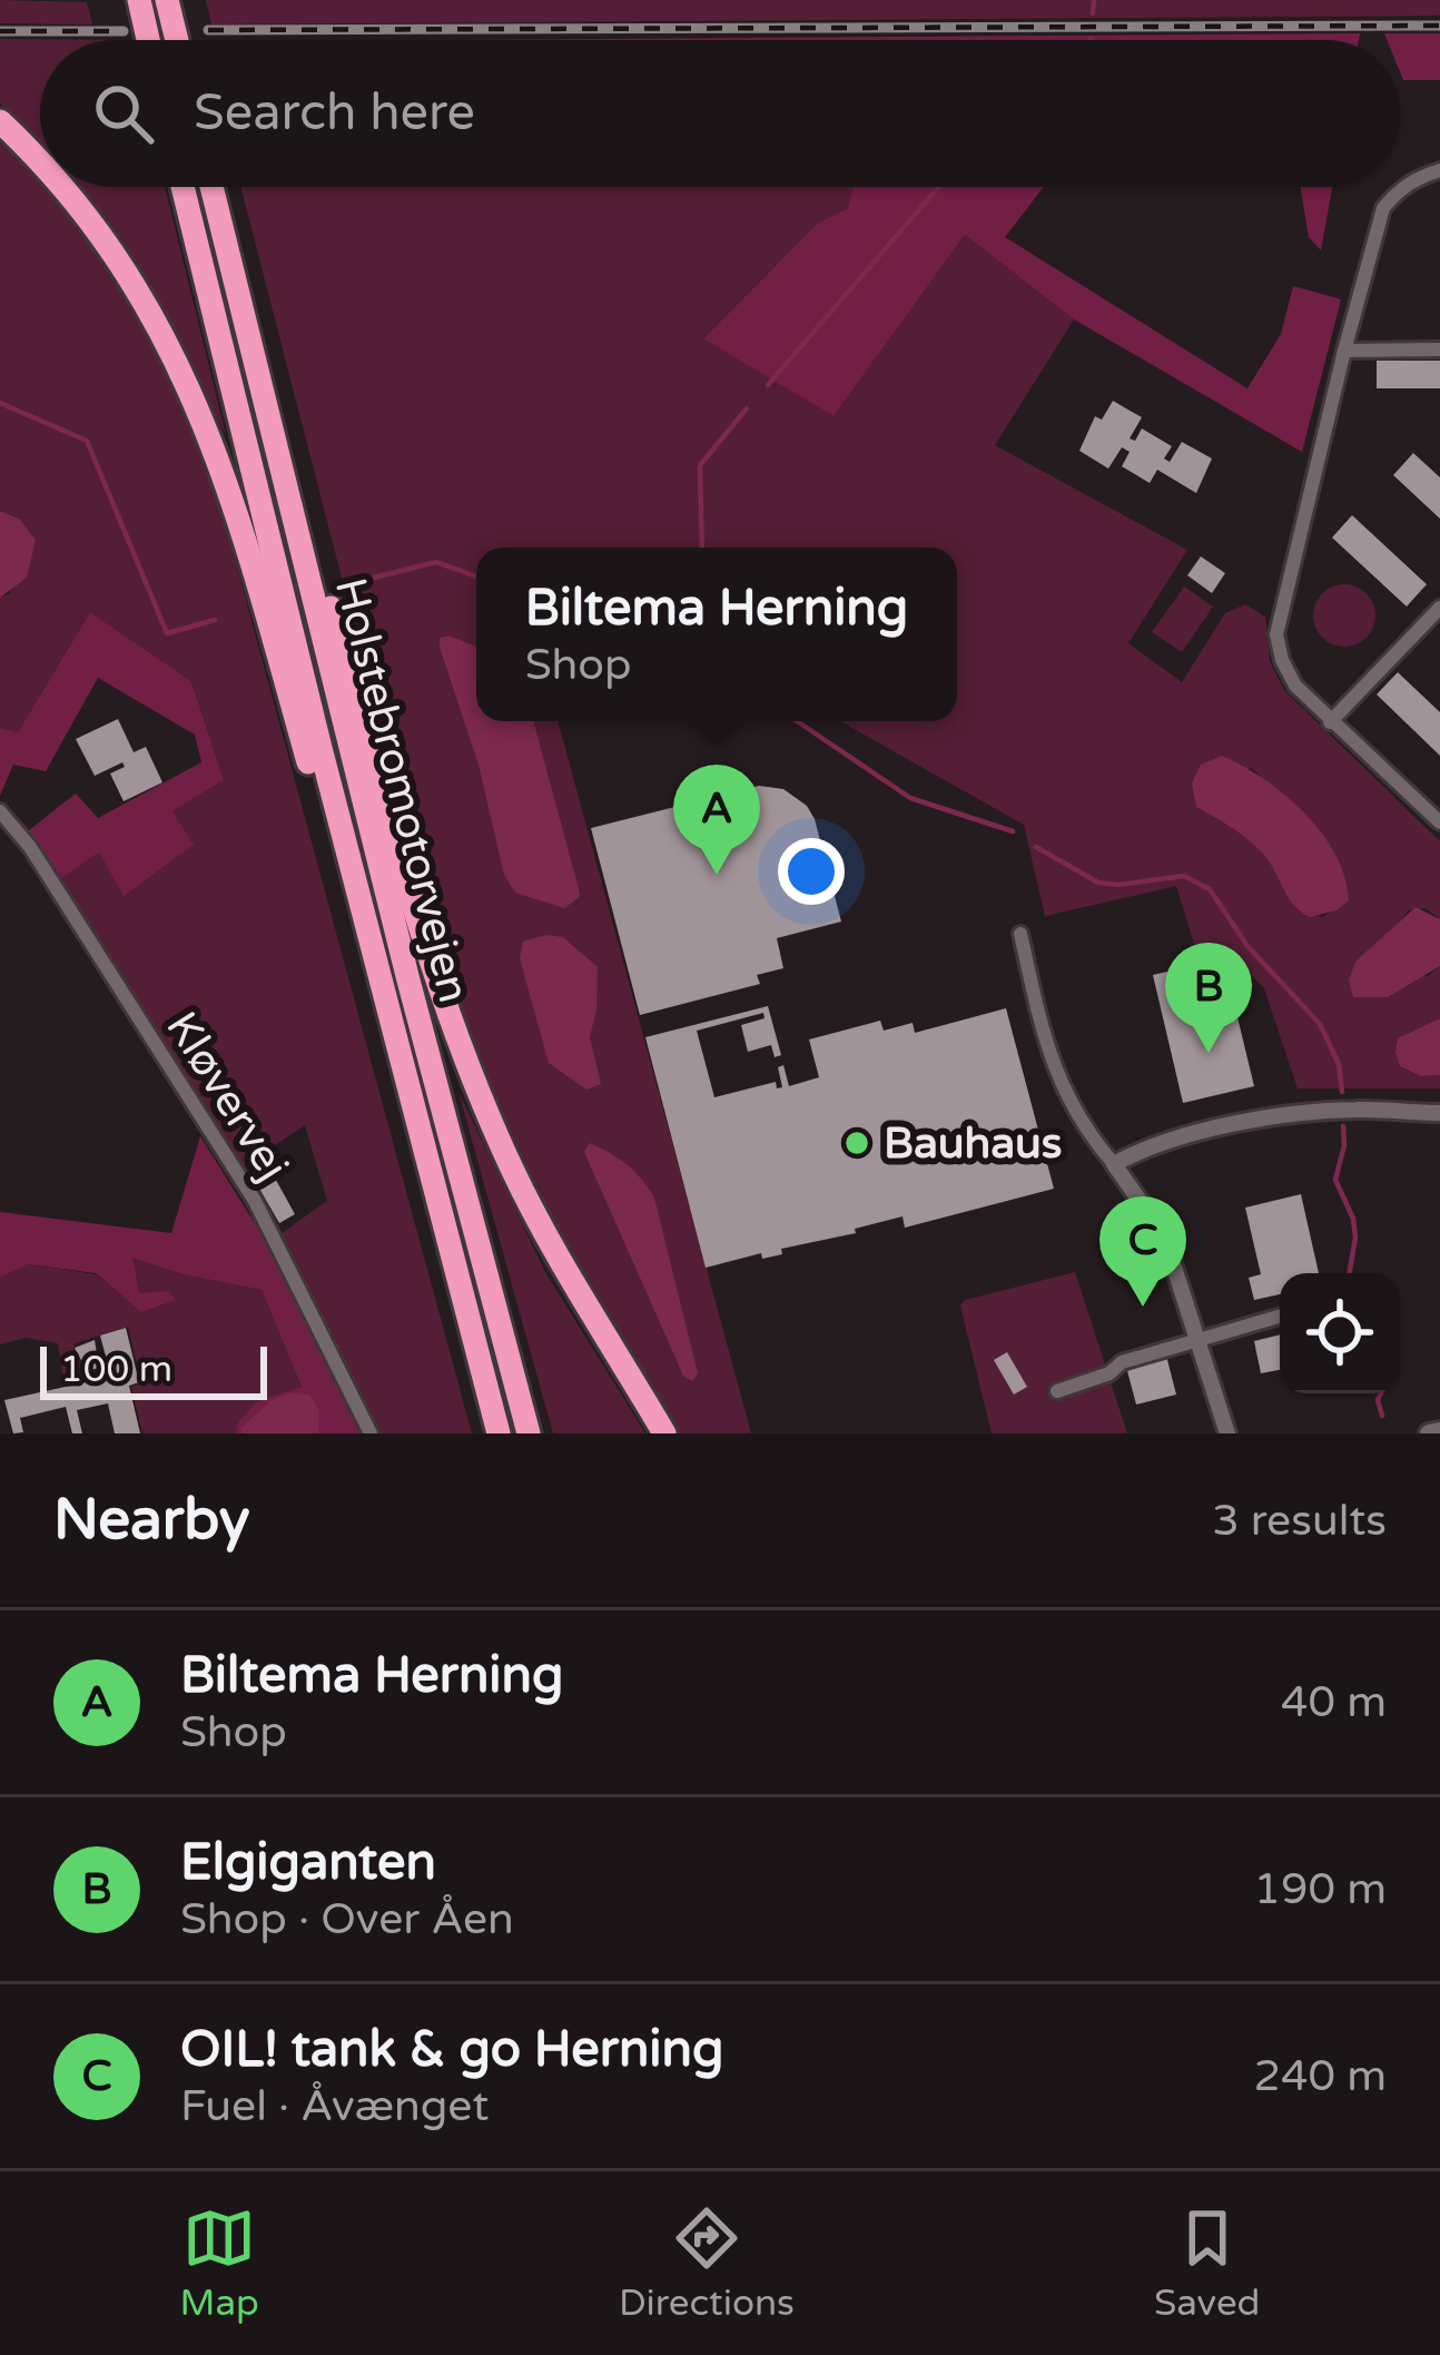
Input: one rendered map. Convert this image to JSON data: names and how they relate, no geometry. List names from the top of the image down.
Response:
{
  "streets": {
    "highway": ["Holstebromotorvejen"],
    "street": ["Kløvervej"]
  },
  "places": ["Bauhaus"],
  "scale_bar": "100 m",
  "page": {
    "search": "Search here",
    "popup": ["Biltema Herning", "Shop"],
    "pins": ["A", "B", "C"],
    "scale": "100 m",
    "heading": ["Nearby", "3 results"],
    "list": [
      {
        "mark": "A",
        "name": "Biltema Herning",
        "note": "Shop",
        "value": "40 m"
      },
      {
        "mark": "B",
        "name": "Elgiganten",
        "note": "Shop · Over Åen",
        "value": "190 m"
      },
      {
        "mark": "C",
        "name": "OIL! tank & go Herning",
        "note": "Fuel · Åvænget",
        "value": "240 m"
      }
    ],
    "nav": ["Map", "Directions", "Saved"]
  }
}
